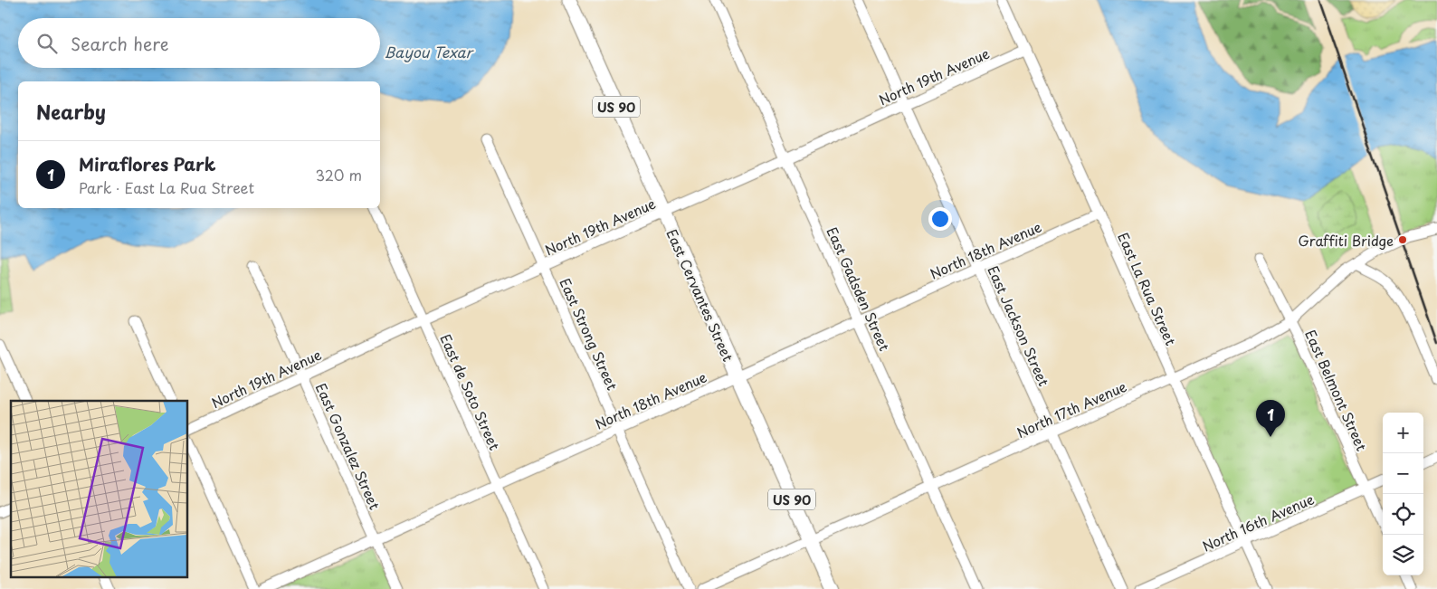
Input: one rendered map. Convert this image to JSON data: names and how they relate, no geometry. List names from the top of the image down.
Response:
{
  "streets": {
    "main road": ["US 90", "East Cervantes Street"],
    "street": [
      "North 19th Avenue",
      "North 18th Avenue",
      "East Gadsden Street",
      "East La Rua Street",
      "East Jackson Street",
      "East Strong Street",
      "East Belmont Street",
      "East de Soto Street",
      "North 17th Avenue",
      "East Gonzalez Street",
      "North 16th Avenue"
    ]
  },
  "crossings": [
    ["North 19th Avenue", "East Gadsden Street"],
    ["North 19th Avenue", "East La Rua Street"],
    ["North 19th Avenue", "East Cervantes Street"],
    ["North 19th Avenue", "East Jackson Street"],
    ["North 19th Avenue", "East Strong Street"],
    ["North 19th Avenue", "East de Soto Street"],
    ["North 19th Avenue", "East Gonzalez Street"],
    ["North 18th Avenue", "East Gadsden Street"],
    ["North 18th Avenue", "East La Rua Street"],
    ["North 18th Avenue", "East Cervantes Street"],
    ["North 18th Avenue", "East Jackson Street"],
    ["North 18th Avenue", "East Strong Street"],
    ["North 18th Avenue", "East de Soto Street"],
    ["North 18th Avenue", "East Gonzalez Street"],
    ["East Gadsden Street", "North 17th Avenue"],
    ["East La Rua Street", "North 17th Avenue"],
    ["East La Rua Street", "North 16th Avenue"],
    ["East Cervantes Street", "North 17th Avenue"],
    ["East Jackson Street", "North 17th Avenue"],
    ["East Belmont Street", "North 17th Avenue"],
    ["East Belmont Street", "North 16th Avenue"]
  ],
  "water": ["Bayou Texar"],
  "places": ["Graffiti Bridge"],
  "page": {
    "search": "Search here",
    "heading": "Nearby",
    "list": [
      {
        "mark": "1",
        "name": "Miraflores Park",
        "note": "Park · East La Rua Street",
        "value": "320 m"
      }
    ],
    "pins": "1",
    "map_buttons": ["+", "−"]
  }
}
